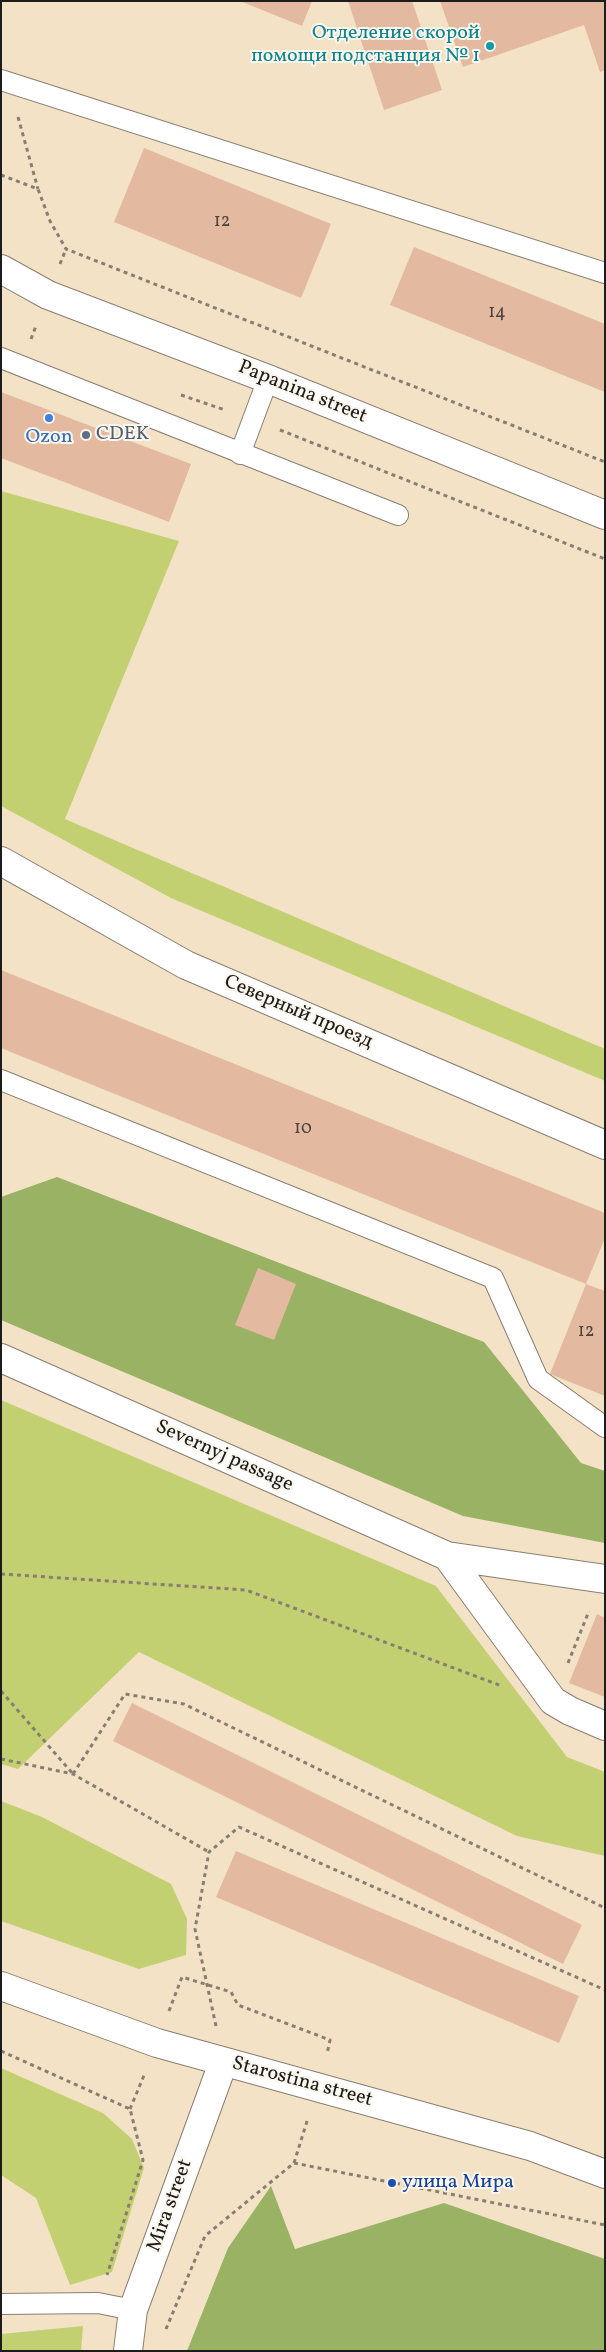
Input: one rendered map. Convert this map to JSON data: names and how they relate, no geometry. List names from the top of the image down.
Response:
{
  "streets": {
    "street": [
      "Papanina street",
      "Северный проезд",
      "Severnyj passage",
      "Starostina street",
      "Mira street"
    ]
  },
  "crossings": [
    ["Starostina street", "Mira street"]
  ],
  "places": [
    "Отделение скорой помощи подстанция № 1",
    "Ozon",
    "CDEK",
    "улица Мира"
  ],
  "house_numbers": [
    "12",
    "14",
    "10",
    "12"
  ]
}
